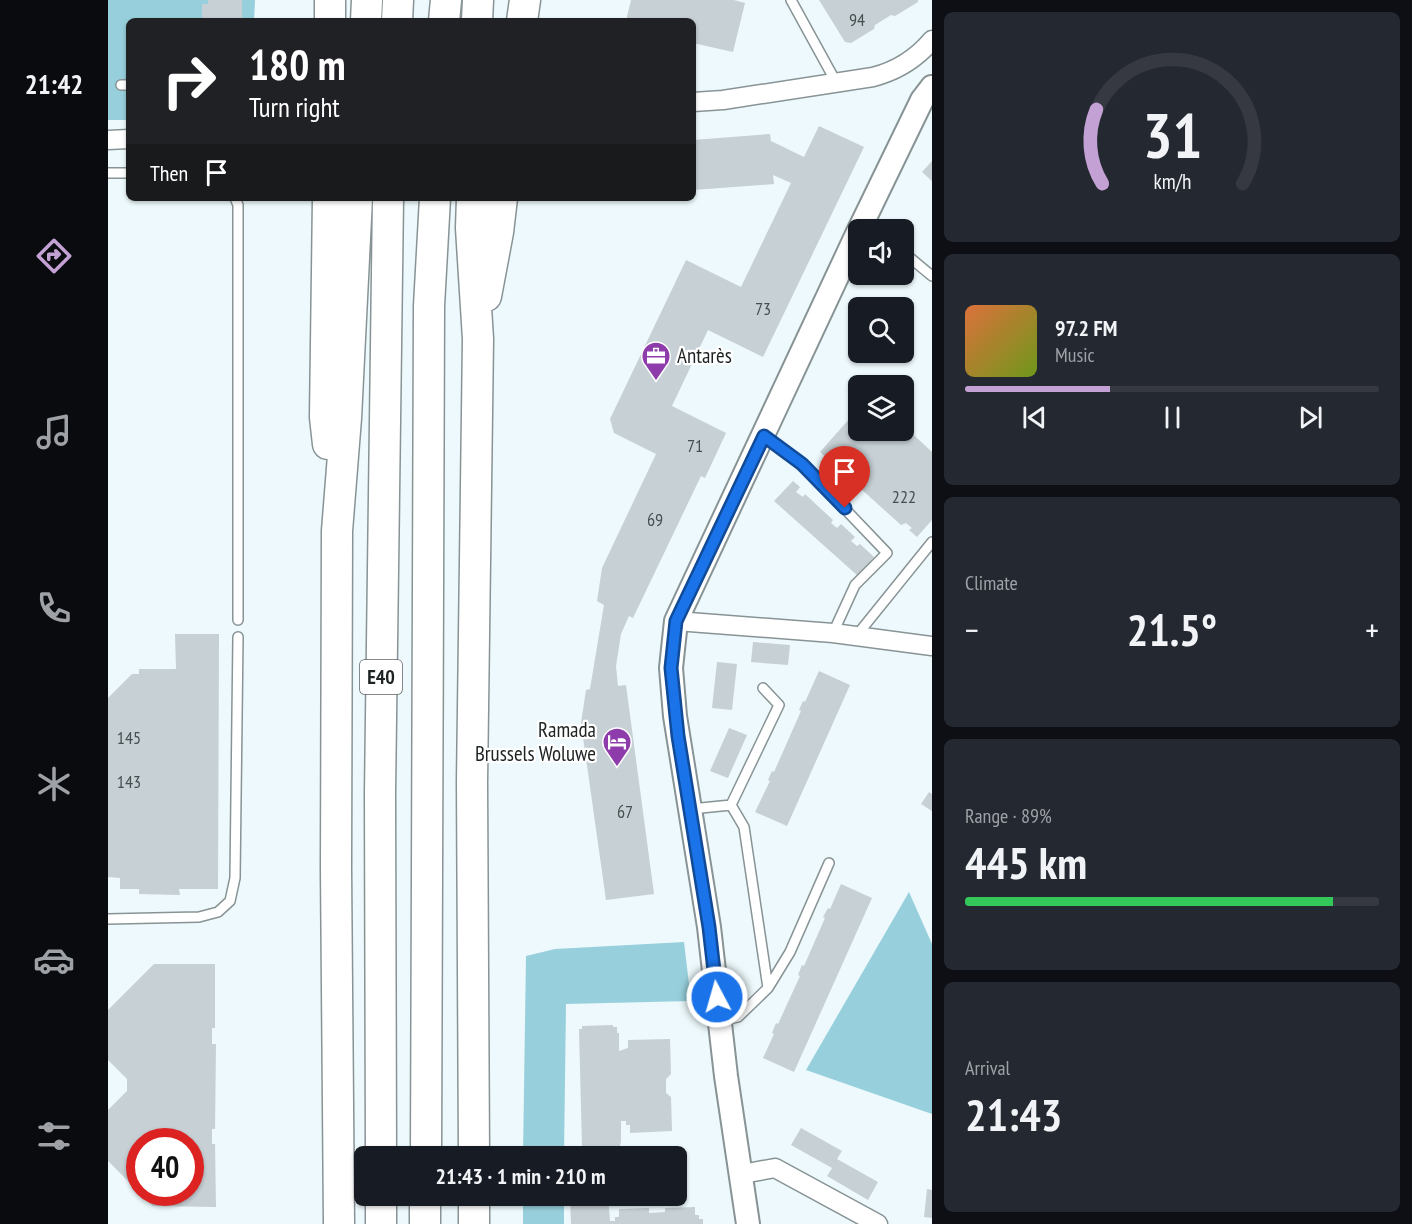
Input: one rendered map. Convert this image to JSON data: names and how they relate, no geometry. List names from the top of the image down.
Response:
{
  "streets": {
    "highway": ["E40"]
  },
  "places": {
    "office": ["Antarès"],
    "hotel": ["Ramada Brussels Woluwe"]
  },
  "house_numbers": [
    "94",
    "73",
    "71",
    "222",
    "69",
    "145",
    "143",
    "67"
  ],
  "page": {
    "tabs": "21:42",
    "turn": ["180 m", "Turn right"],
    "then": "Then",
    "song": ["97.2 FM", "Music"],
    "tile": [
      "Climate",
      ["Range · 89%", "445 km"],
      ["Arrival", "21:43"]
    ],
    "heat": ["−", "21.5°", "+"],
    "limit": "40",
    "trip": "21:43 · 1 min · 210 m",
    "gauge": ["31", "km/h"]
  }
}
